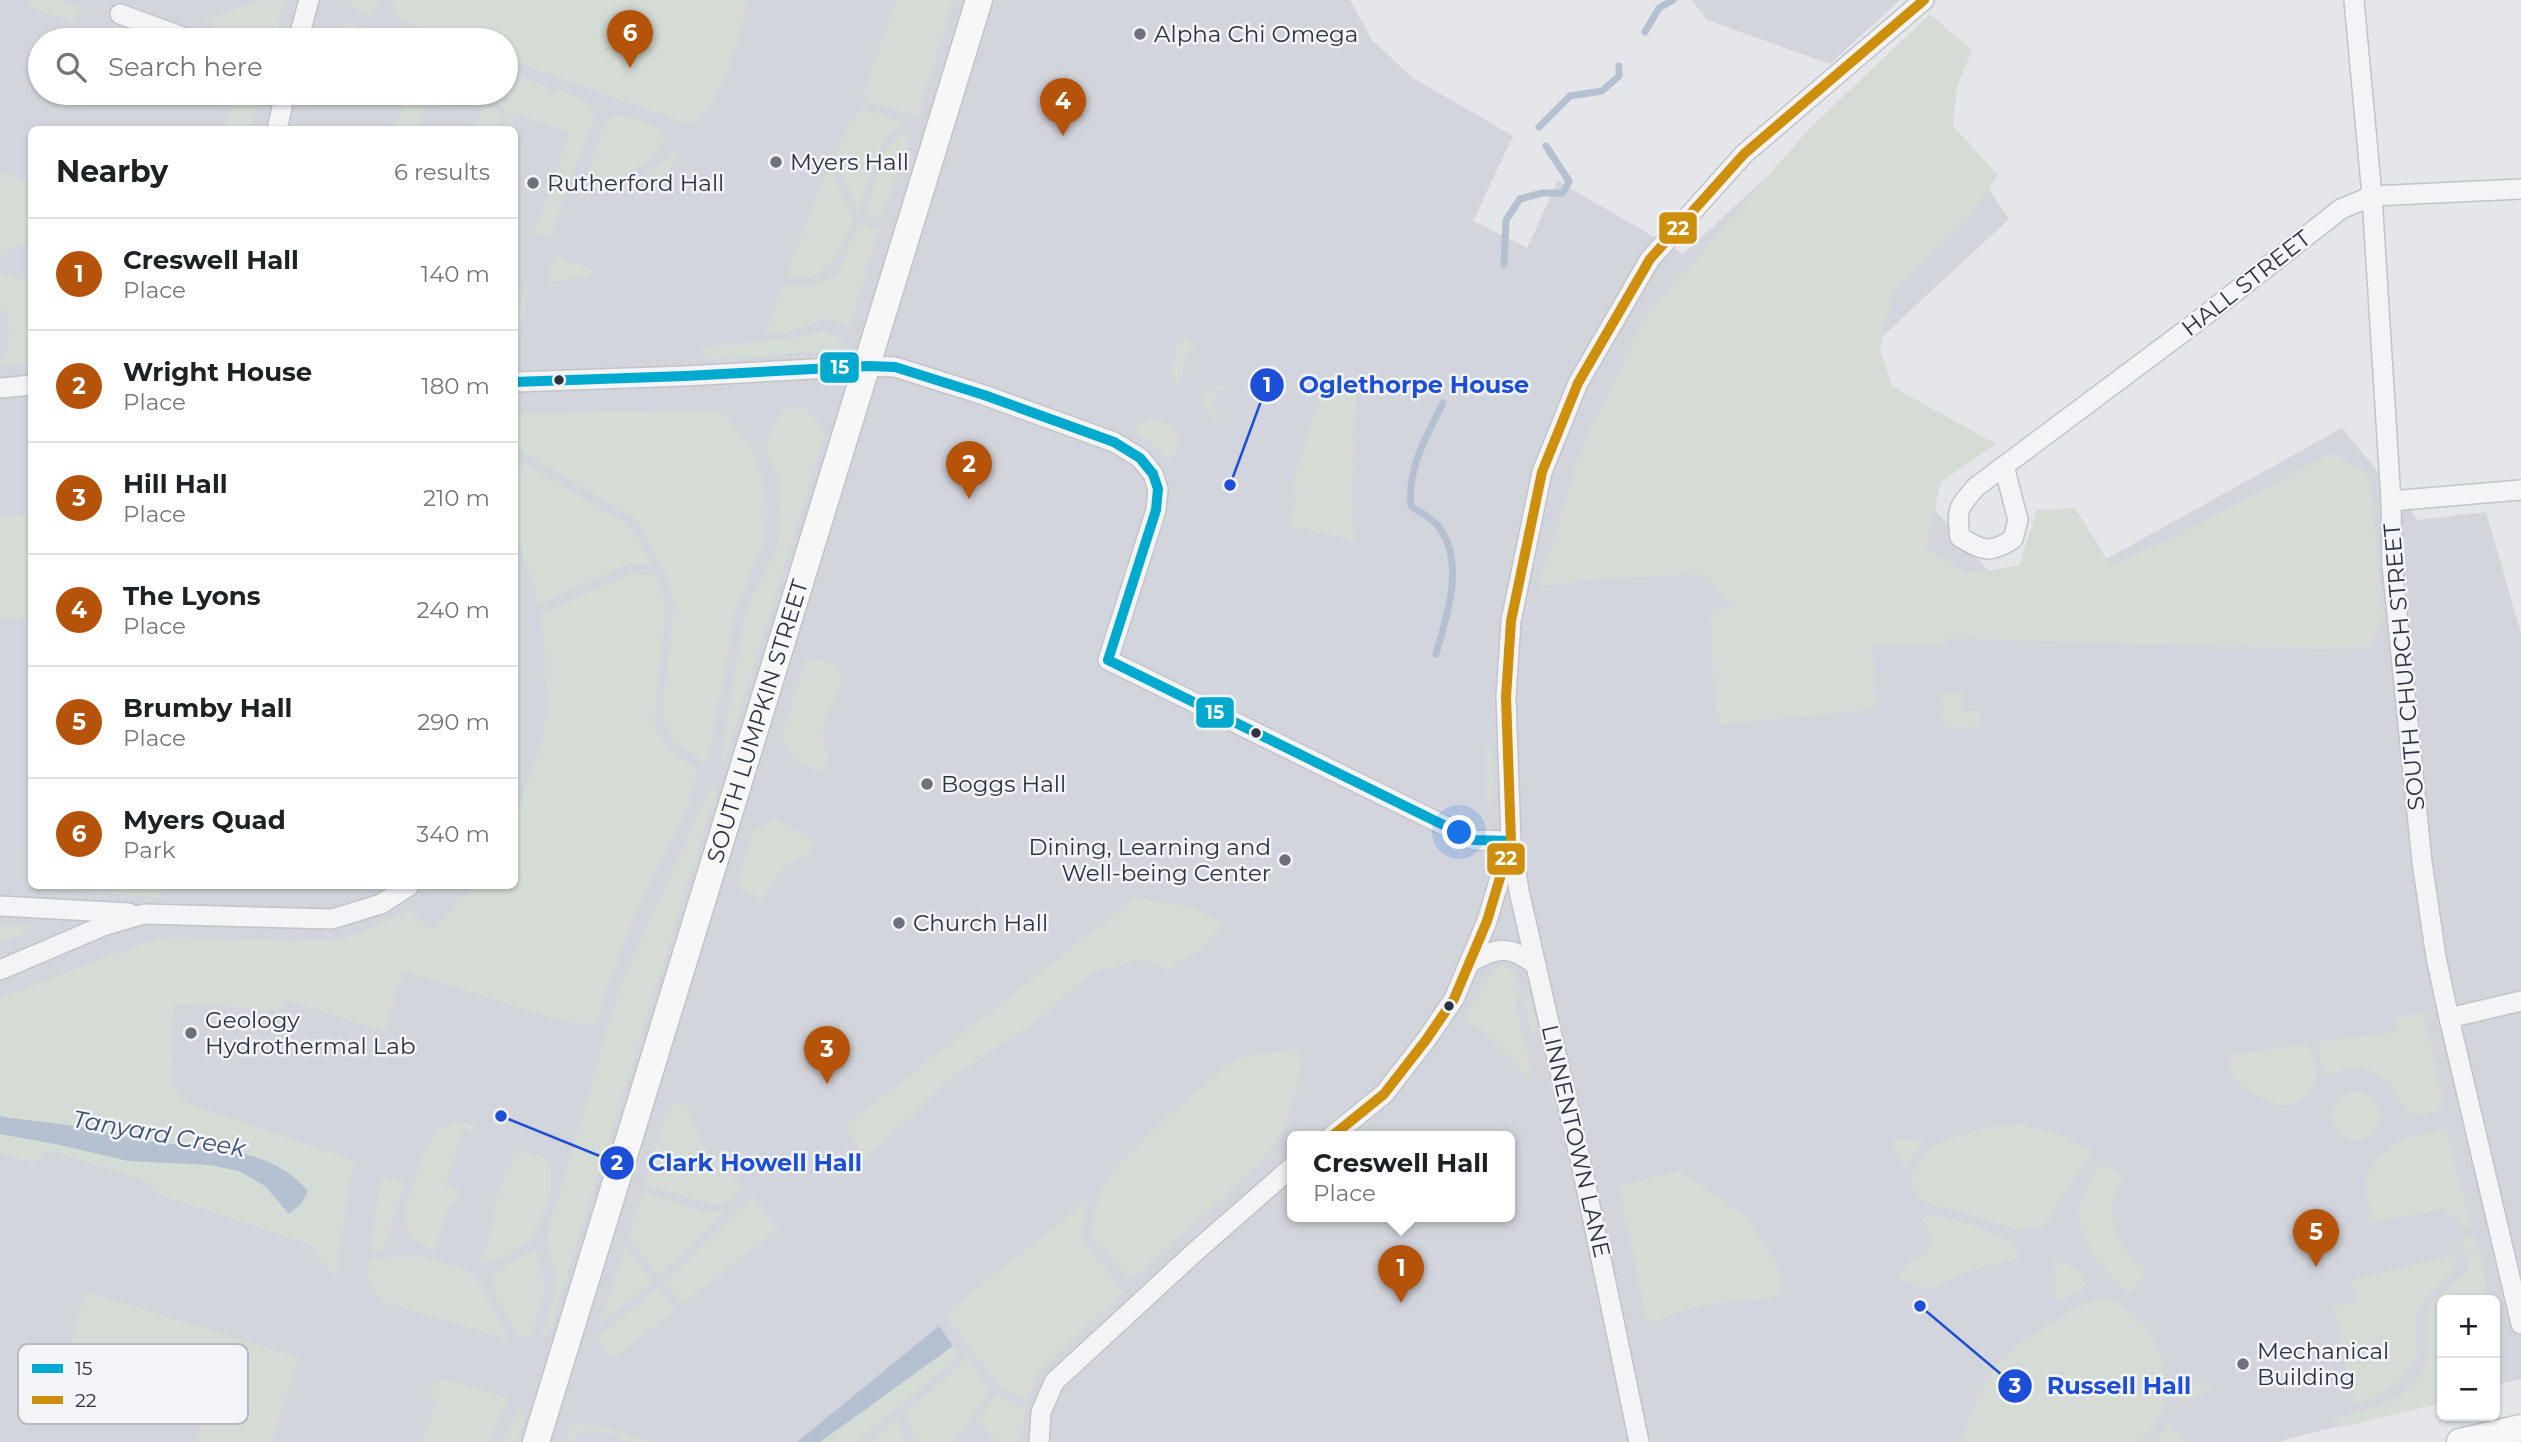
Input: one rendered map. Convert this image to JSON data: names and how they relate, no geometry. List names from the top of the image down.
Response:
{
  "streets": {
    "main road": ["SOUTH LUMPKIN STREET"],
    "street": ["HALL STREET", "SOUTH CHURCH STREET", "LINNENTOWN LANE"]
  },
  "crossings": [
    ["HALL STREET", "SOUTH CHURCH STREET"]
  ],
  "water": ["Tanyard Creek"],
  "places": [
    "Alpha Chi Omega",
    "Myers Hall",
    "Rutherford Hall",
    "Oglethorpe House",
    "Boggs Hall",
    "Dining, Learning and Well-being Center",
    "Church Hall",
    "Geology Hydrothermal Lab",
    "Clark Howell Hall",
    "Russell Hall",
    "Mechanical Building"
  ],
  "lines": ["transit line 22", "transit line 15"],
  "legend": ["15", "22"],
  "page": {
    "pins": [
      "6",
      "4",
      "2",
      "3",
      "5",
      "1"
    ],
    "search": "Search here",
    "heading": ["Nearby", "6 results"],
    "list": [
      {
        "mark": "1",
        "name": "Creswell Hall",
        "note": "Place",
        "value": "140 m"
      },
      {
        "mark": "2",
        "name": "Wright House",
        "note": "Place",
        "value": "180 m"
      },
      {
        "mark": "3",
        "name": "Hill Hall",
        "note": "Place",
        "value": "210 m"
      },
      {
        "mark": "4",
        "name": "The Lyons",
        "note": "Place",
        "value": "240 m"
      },
      {
        "mark": "5",
        "name": "Brumby Hall",
        "note": "Place",
        "value": "290 m"
      },
      {
        "mark": "6",
        "name": "Myers Quad",
        "note": "Park",
        "value": "340 m"
      }
    ],
    "popup": ["Creswell Hall", "Place"],
    "map_buttons": ["+", "−"]
  }
}
